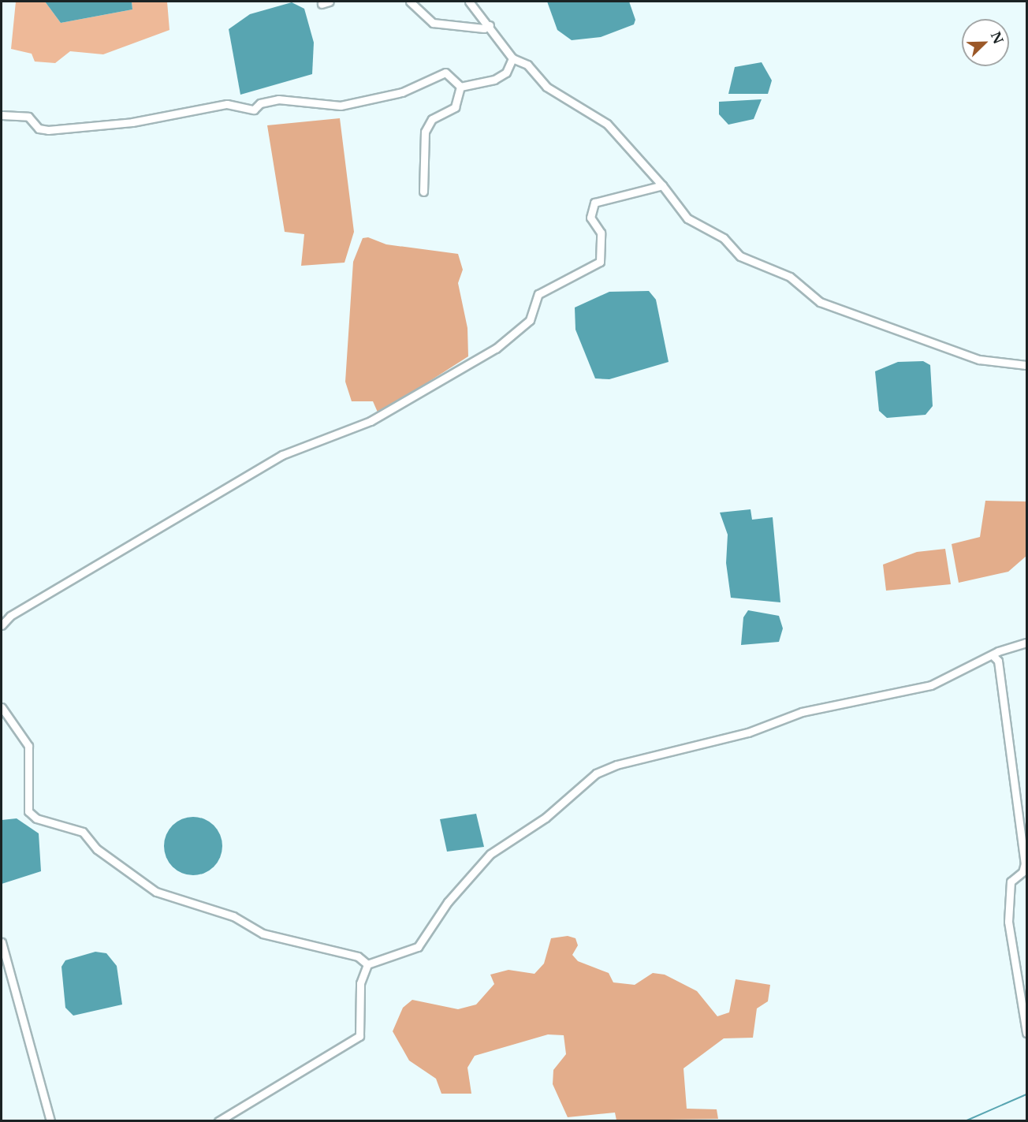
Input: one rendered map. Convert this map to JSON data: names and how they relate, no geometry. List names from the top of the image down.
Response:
{
  "north": "top right"
}
